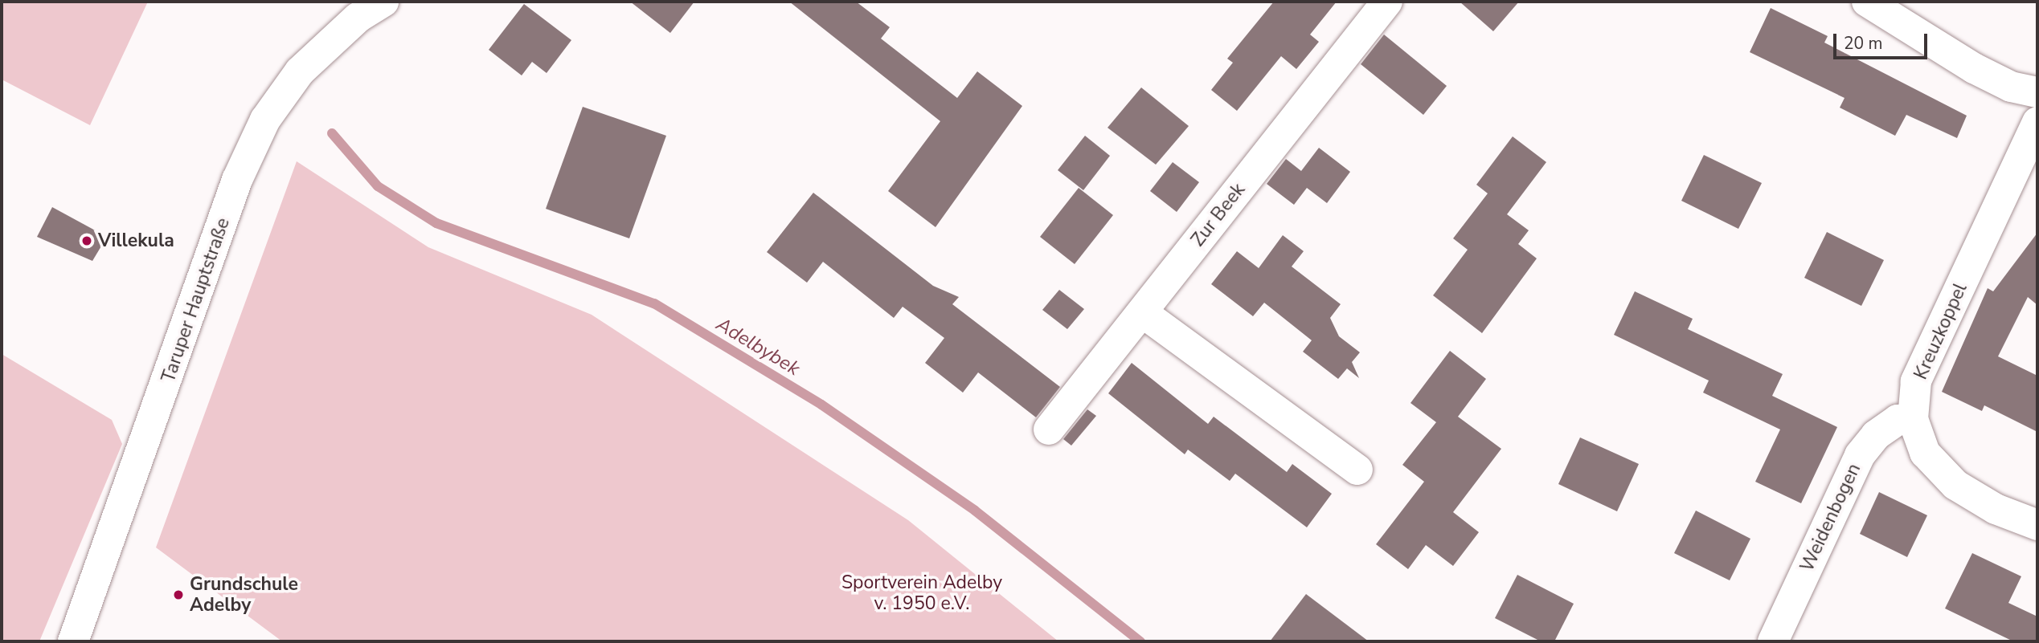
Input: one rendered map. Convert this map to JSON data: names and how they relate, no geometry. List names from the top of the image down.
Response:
{
  "streets": {
    "street": [
      "Zur Beek",
      "Taruper Hauptstraße",
      "Kreuzkoppel",
      "Weidenbogen"
    ]
  },
  "crossings": [
    ["Kreuzkoppel", "Weidenbogen"]
  ],
  "water": ["Adelbybek"],
  "parks": ["Sportverein Adelby v. 1950 e.V."],
  "places": ["Villekula", "Grundschule Adelby"],
  "scale_bar": "20 m"
}
